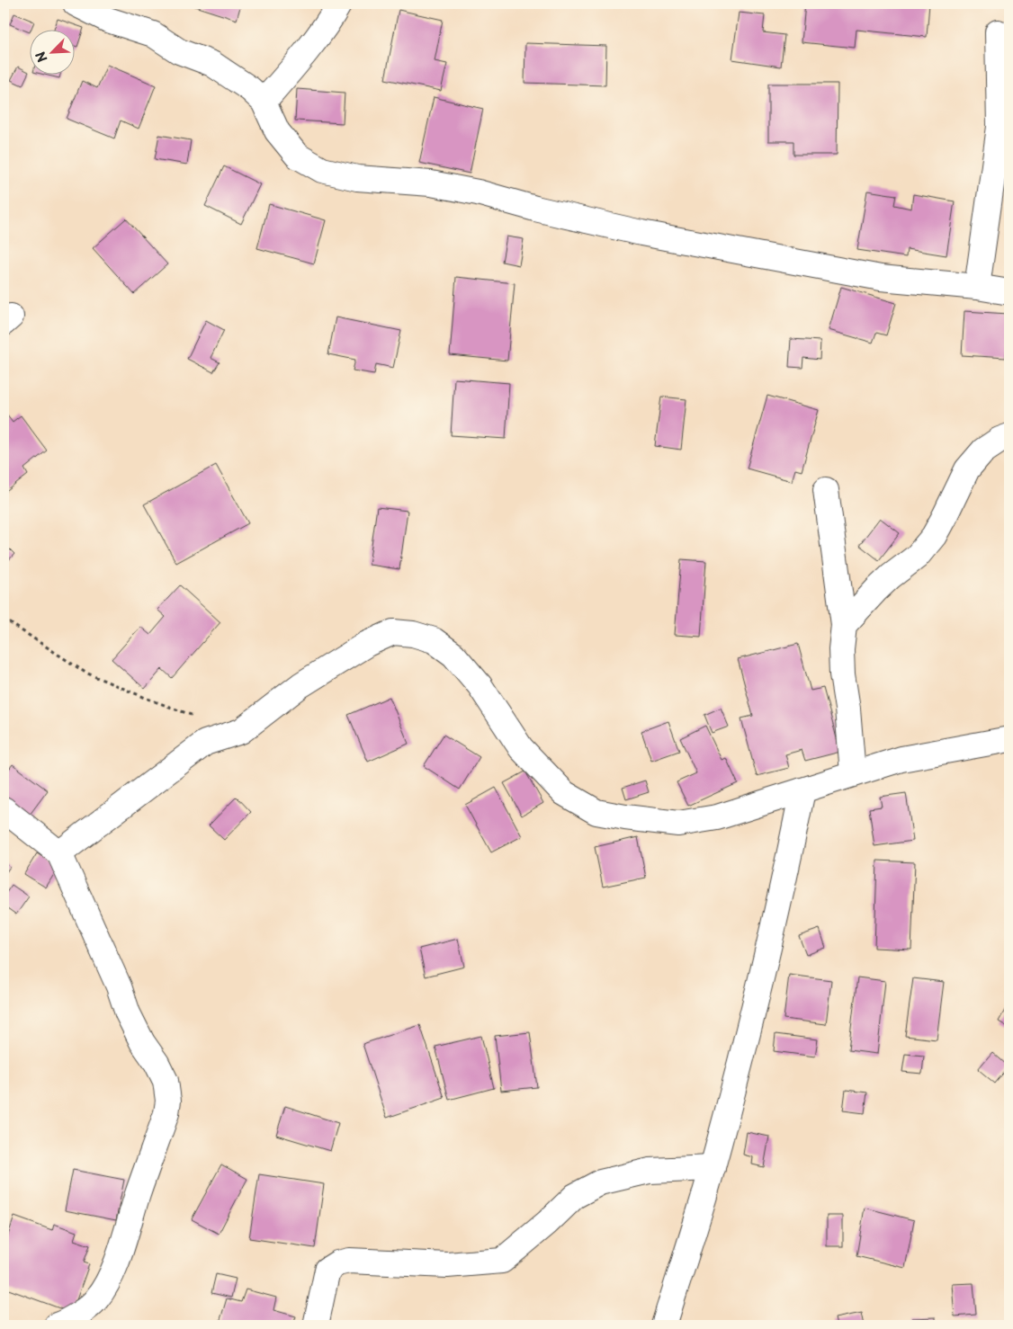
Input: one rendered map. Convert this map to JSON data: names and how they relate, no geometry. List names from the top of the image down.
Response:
{
  "north": "bottom left"
}
